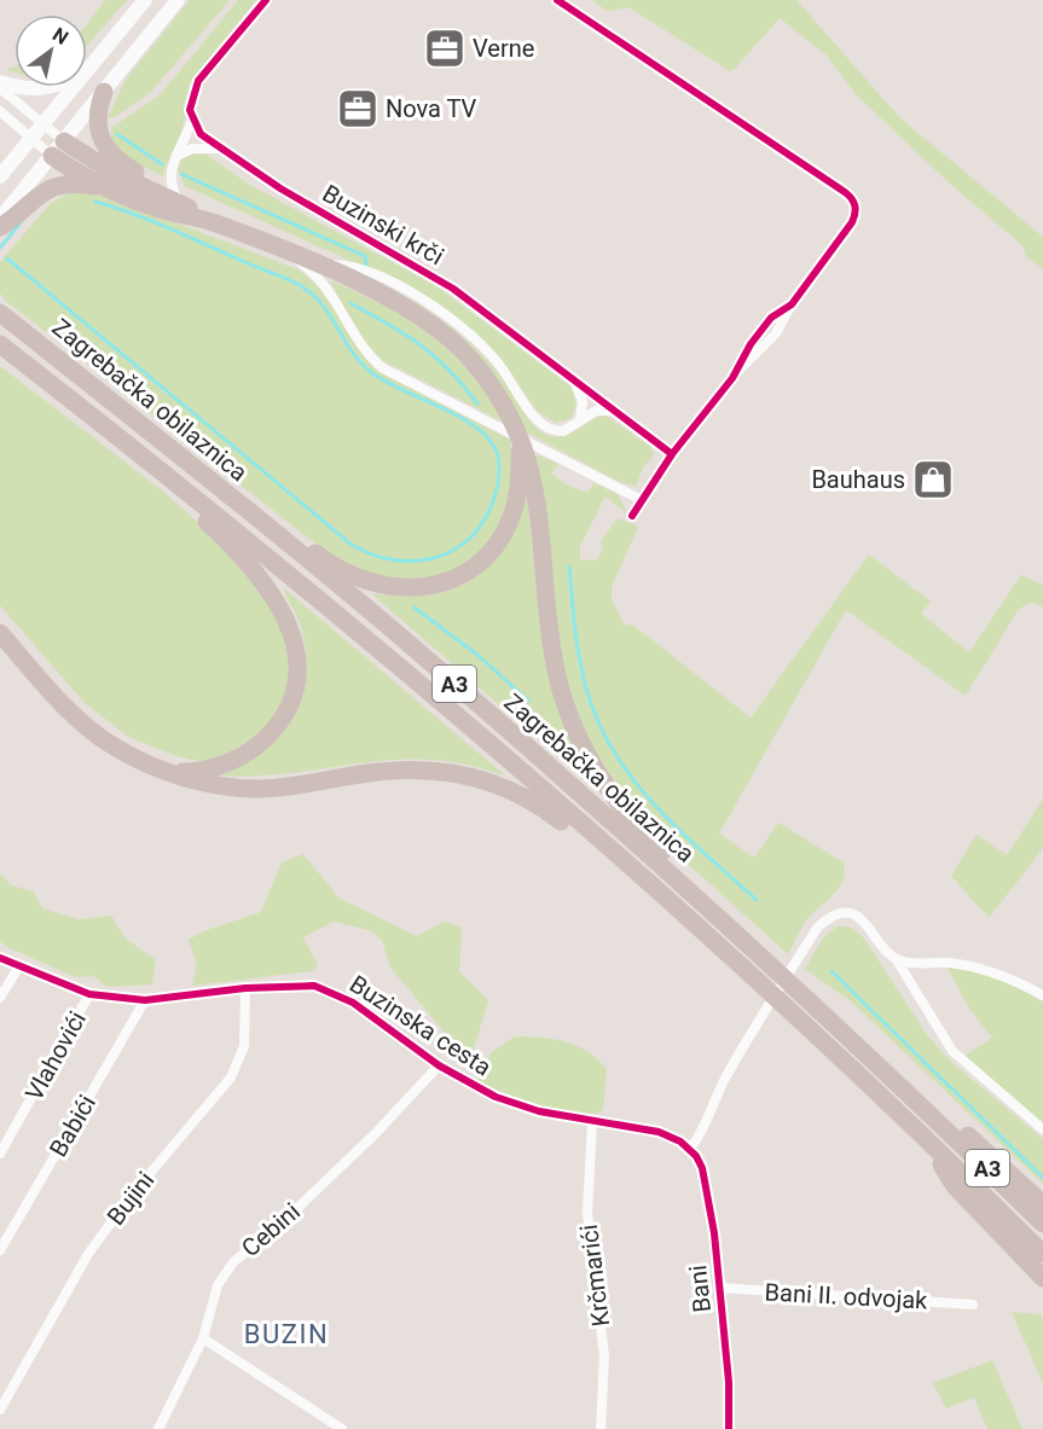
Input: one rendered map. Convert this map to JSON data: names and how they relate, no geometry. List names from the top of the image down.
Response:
{
  "streets": {
    "highway": ["Zagrebačka obilaznica", "A3"],
    "street": [
      "Buzinski krči",
      "Buzinska cesta",
      "Vlahovići",
      "Babići",
      "Bujini",
      "Cebini",
      "Krčmarići",
      "Bani",
      "Bani II. odvojak"
    ]
  },
  "crossings": [
    ["Buzinska cesta", "Vlahovići"],
    ["Buzinska cesta", "Babići"],
    ["Buzinska cesta", "Bujini"],
    ["Buzinska cesta", "Cebini"],
    ["Buzinska cesta", "Krčmarići"],
    ["Buzinska cesta", "Bani"],
    ["Bani", "Bani II. odvojak"]
  ],
  "districts": ["BUZIN"],
  "places": {
    "office": ["Verne", "Nova TV"],
    "shop": ["Bauhaus"]
  },
  "north": "top right"
}
